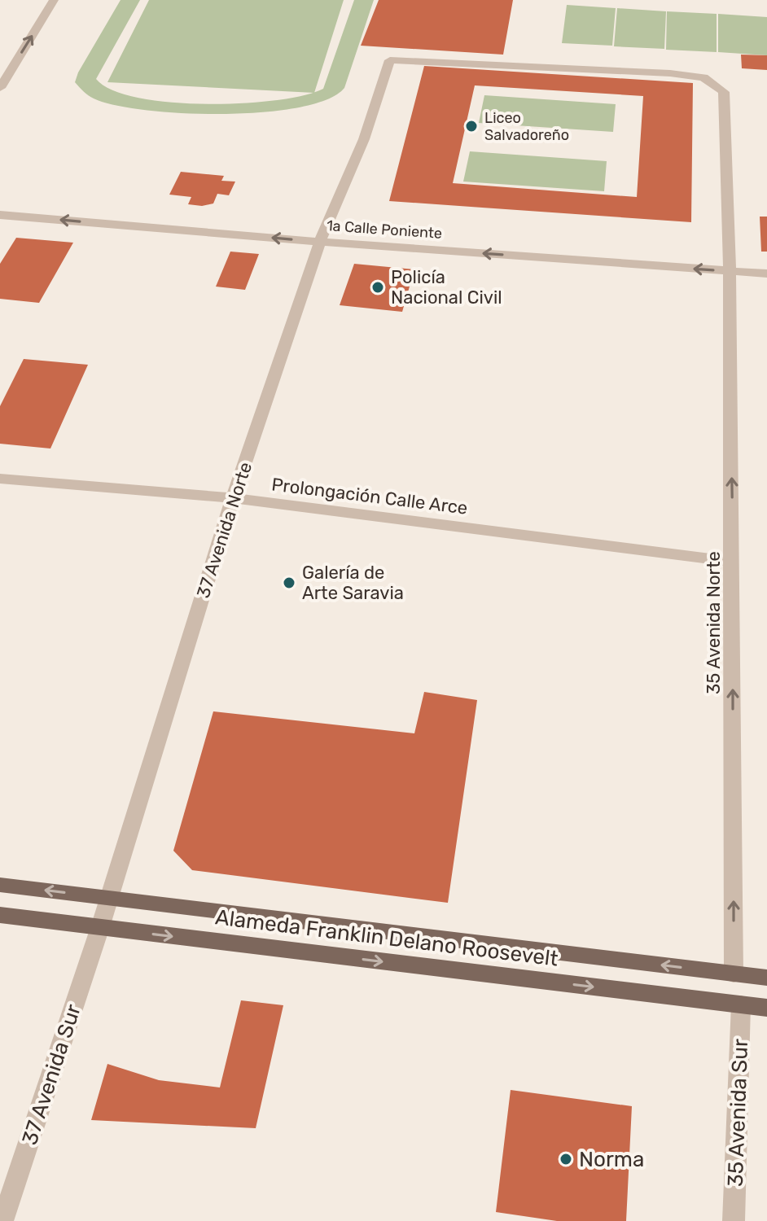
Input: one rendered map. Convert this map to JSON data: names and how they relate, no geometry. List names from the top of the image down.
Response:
{
  "streets": {
    "main road": ["Alameda Franklin Delano Roosevelt"],
    "street": [
      "1a Calle Poniente",
      "Prolongación Calle Arce",
      "37 Avenida Norte",
      "35 Avenida Norte",
      "37 Avenida Sur",
      "35 Avenida Sur"
    ]
  },
  "crossings": [
    ["1a Calle Poniente", "37 Avenida Norte"],
    ["1a Calle Poniente", "35 Avenida Norte"],
    ["Prolongación Calle Arce", "37 Avenida Norte"],
    ["Prolongación Calle Arce", "35 Avenida Norte"],
    ["37 Avenida Norte", "35 Avenida Norte"],
    ["37 Avenida Norte", "Alameda Franklin Delano Roosevelt"],
    ["37 Avenida Norte", "37 Avenida Sur"],
    ["35 Avenida Norte", "Alameda Franklin Delano Roosevelt"],
    ["Alameda Franklin Delano Roosevelt", "37 Avenida Sur"],
    ["Alameda Franklin Delano Roosevelt", "35 Avenida Sur"]
  ],
  "one_way": ["1a Calle Poniente", "35 Avenida Norte"],
  "places": [
    "Liceo Salvadoreño",
    "Policía Nacional Civil",
    "Galería de Arte Saravia",
    "Norma"
  ]
}
